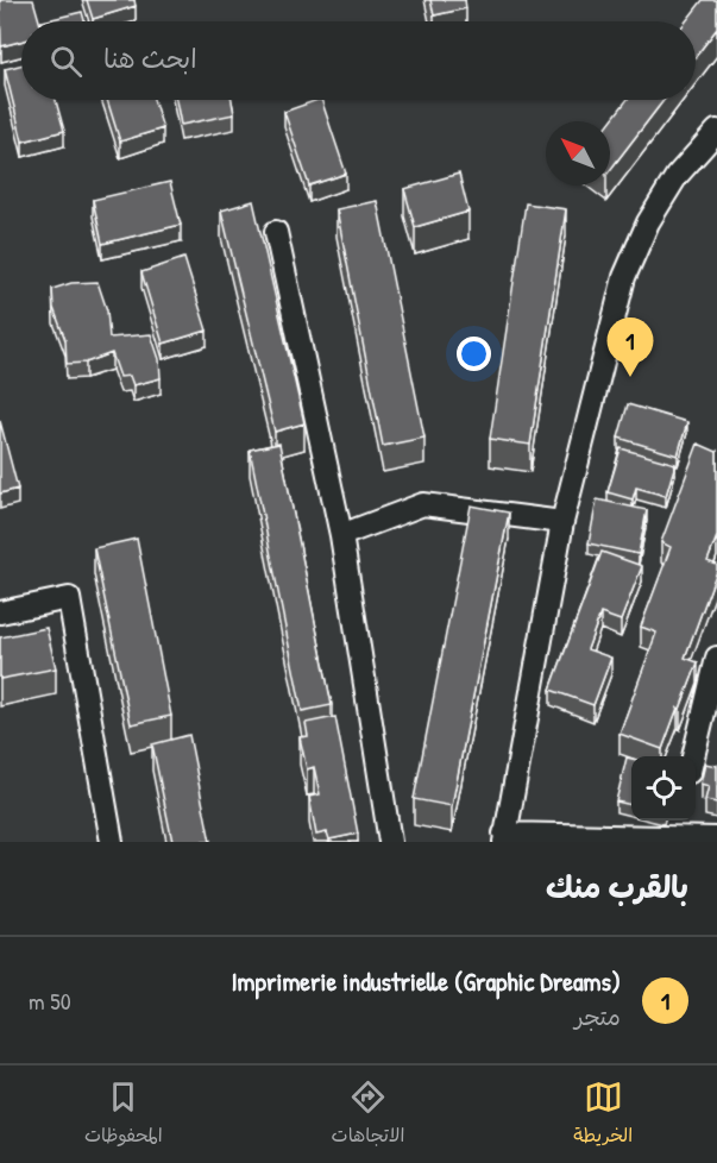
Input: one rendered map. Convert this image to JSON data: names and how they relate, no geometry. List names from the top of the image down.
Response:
{
  "north": "top left",
  "page": {
    "search": "ابحث هنا",
    "pins": "1",
    "heading": "بالقرب منك",
    "list": [
      {
        "mark": "1",
        "name": "Imprimerie industrielle (Graphic Dreams)",
        "note": "متجر",
        "value": "50 m"
      }
    ],
    "nav": ["الخريطة", "الاتجاهات", "المحفوظات"]
  }
}
